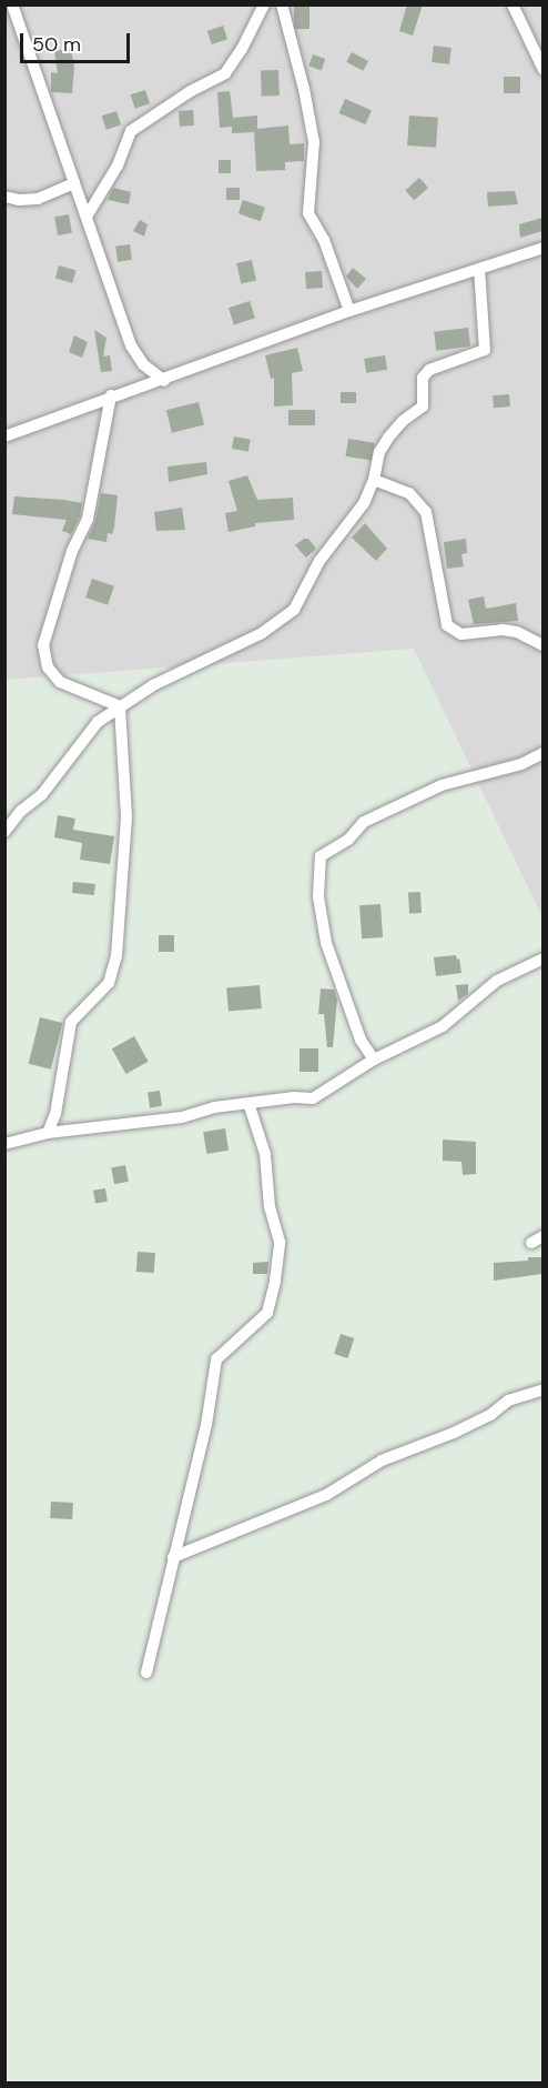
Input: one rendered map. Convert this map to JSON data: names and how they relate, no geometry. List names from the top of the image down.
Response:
{
  "scale_bar": "50 m"
}
